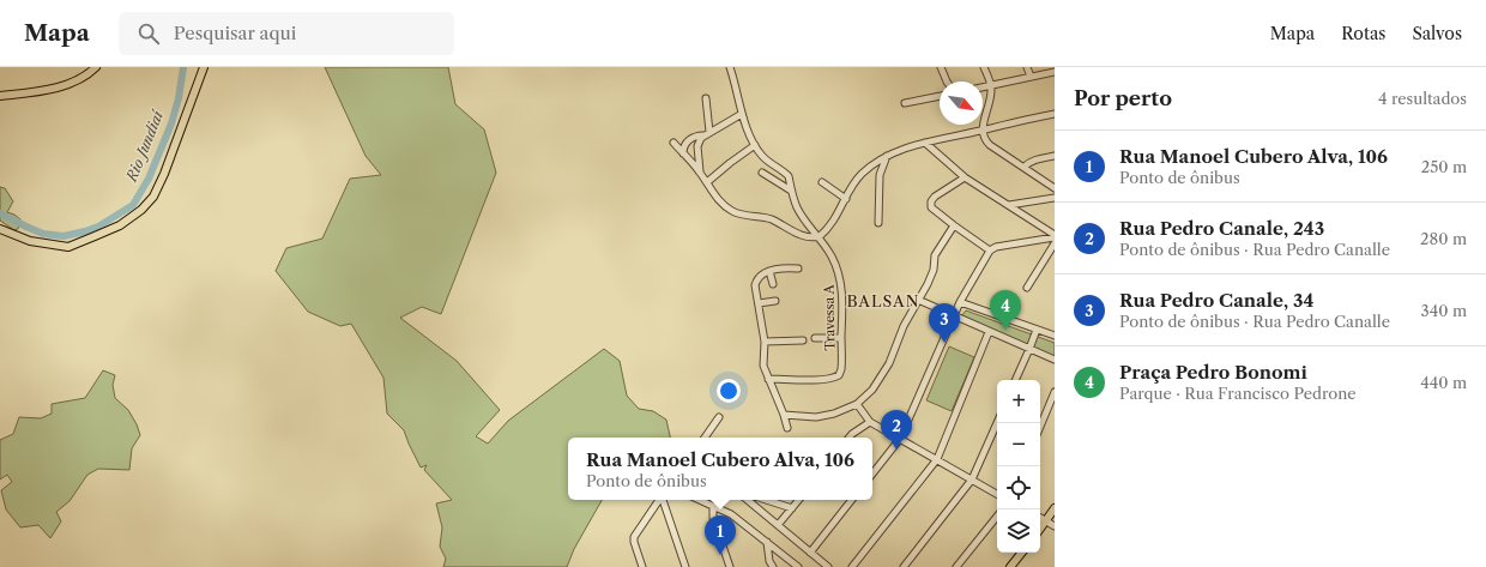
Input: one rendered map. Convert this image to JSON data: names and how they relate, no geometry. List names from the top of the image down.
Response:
{
  "streets": {
    "street": ["Travessa A"]
  },
  "districts": ["BALSAN"],
  "water": ["Rio Jundiaí"],
  "north": "bottom right",
  "page": {
    "header": "Mapa",
    "search": "Pesquisar aqui",
    "nav": ["Mapa", "Rotas", "Salvos"],
    "heading": ["Por perto", "4 resultados"],
    "list": [
      {
        "mark": "1",
        "name": "Rua Manoel Cubero Alva, 106",
        "note": "Ponto de ônibus",
        "value": "250 m"
      },
      {
        "mark": "2",
        "name": "Rua Pedro Canale, 243",
        "note": "Ponto de ônibus · Rua Pedro Canalle",
        "value": "280 m"
      },
      {
        "mark": "3",
        "name": "Rua Pedro Canale, 34",
        "note": "Ponto de ônibus · Rua Pedro Canalle",
        "value": "340 m"
      },
      {
        "mark": "4",
        "name": "Praça Pedro Bonomi",
        "note": "Parque · Rua Francisco Pedrone",
        "value": "440 m"
      }
    ],
    "pins": [
      "4",
      "3",
      "2",
      "1"
    ],
    "map_buttons": ["+", "−"],
    "popup": ["Rua Manoel Cubero Alva, 106", "Ponto de ônibus"]
  }
}
